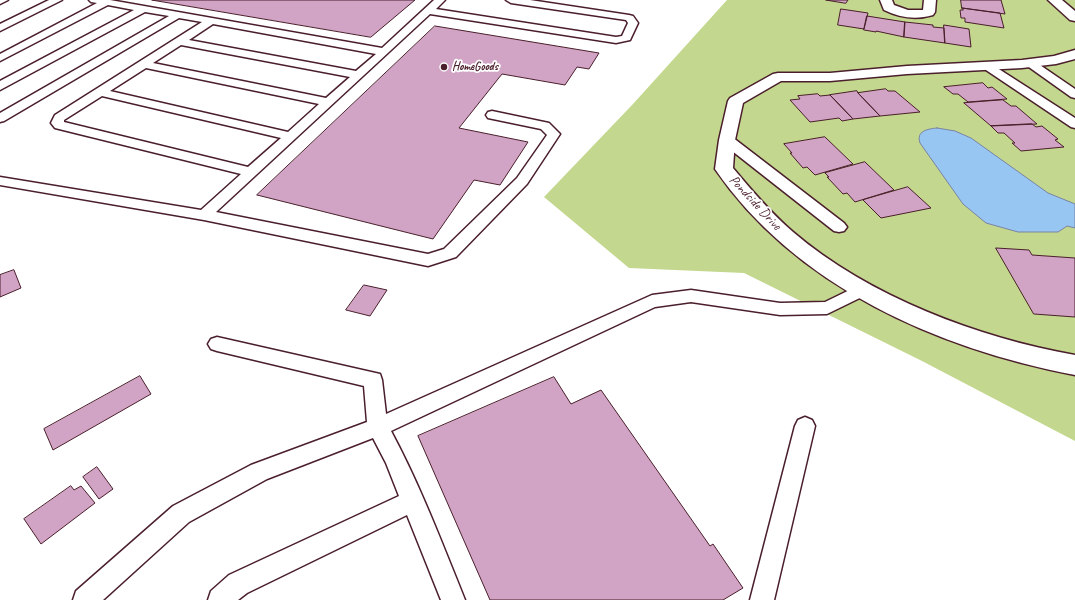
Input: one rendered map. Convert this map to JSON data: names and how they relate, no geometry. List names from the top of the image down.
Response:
{
  "streets": {
    "street": ["Pondside Drive"]
  },
  "places": ["HomeGoods"]
}
